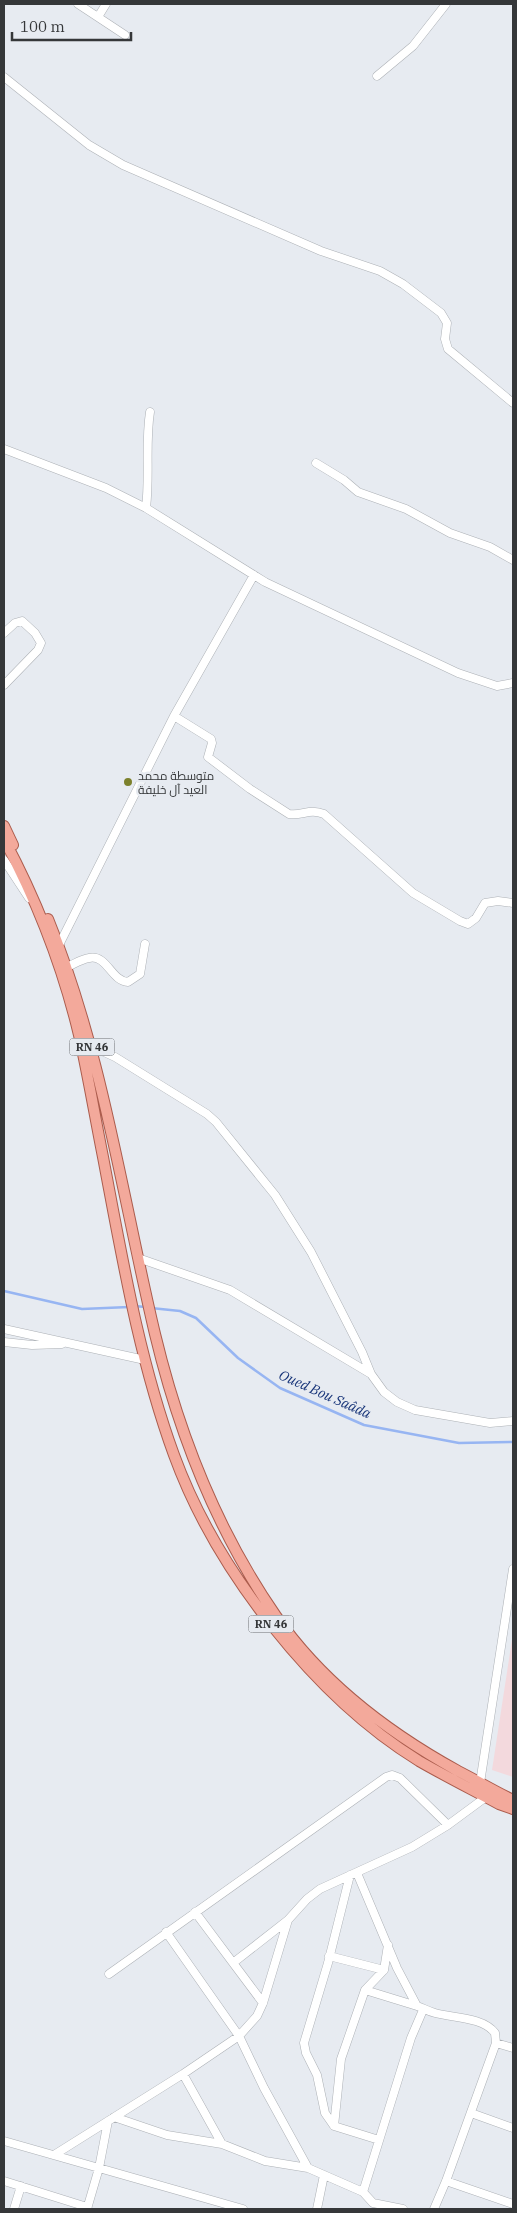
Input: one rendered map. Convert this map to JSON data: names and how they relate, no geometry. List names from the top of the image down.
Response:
{
  "streets": {
    "main road": ["RN 46"]
  },
  "water": ["Oued Bou Saâda"],
  "places": ["متوسطة محمد العيد آل خليفة"],
  "scale_bar": "100 m"
}
